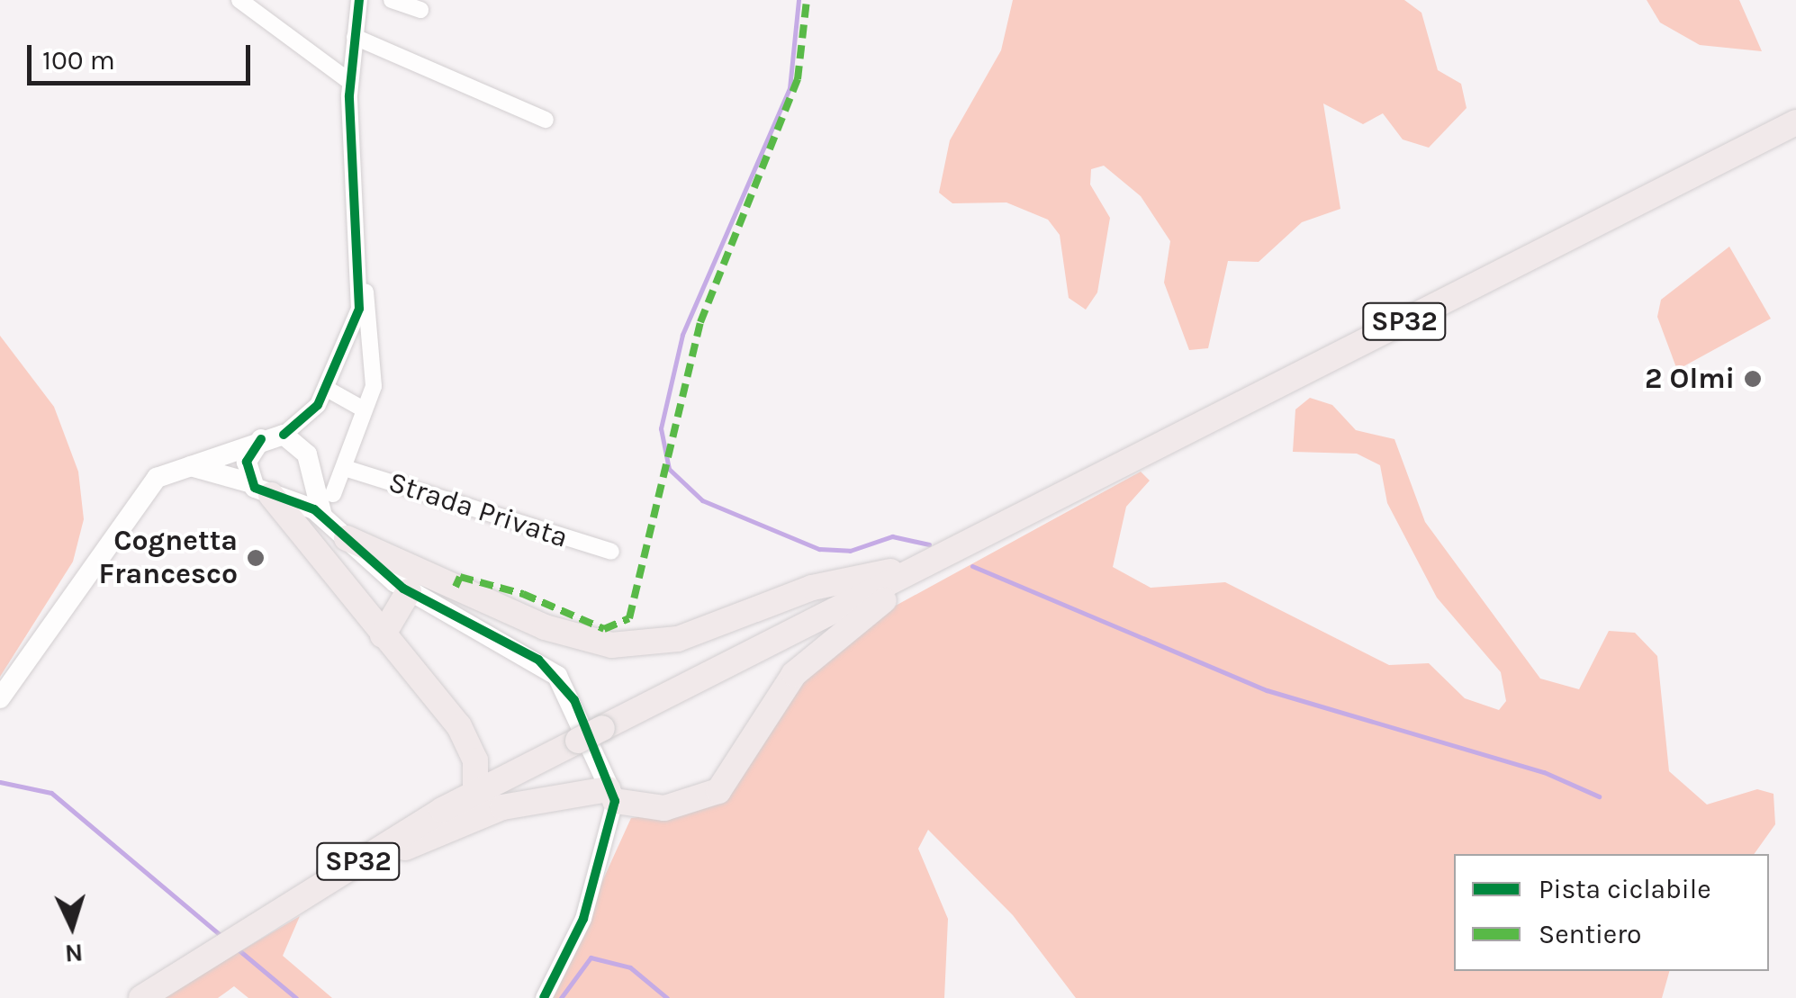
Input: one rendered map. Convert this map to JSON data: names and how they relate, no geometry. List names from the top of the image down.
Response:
{
  "streets": {
    "main road": ["SP32"],
    "street": ["Strada Privata"]
  },
  "places": ["2 Olmi", "Cognetta Francesco"],
  "legend": ["Pista ciclabile", "Sentiero"],
  "scale_bar": "100 m",
  "north": "bottom"
}
